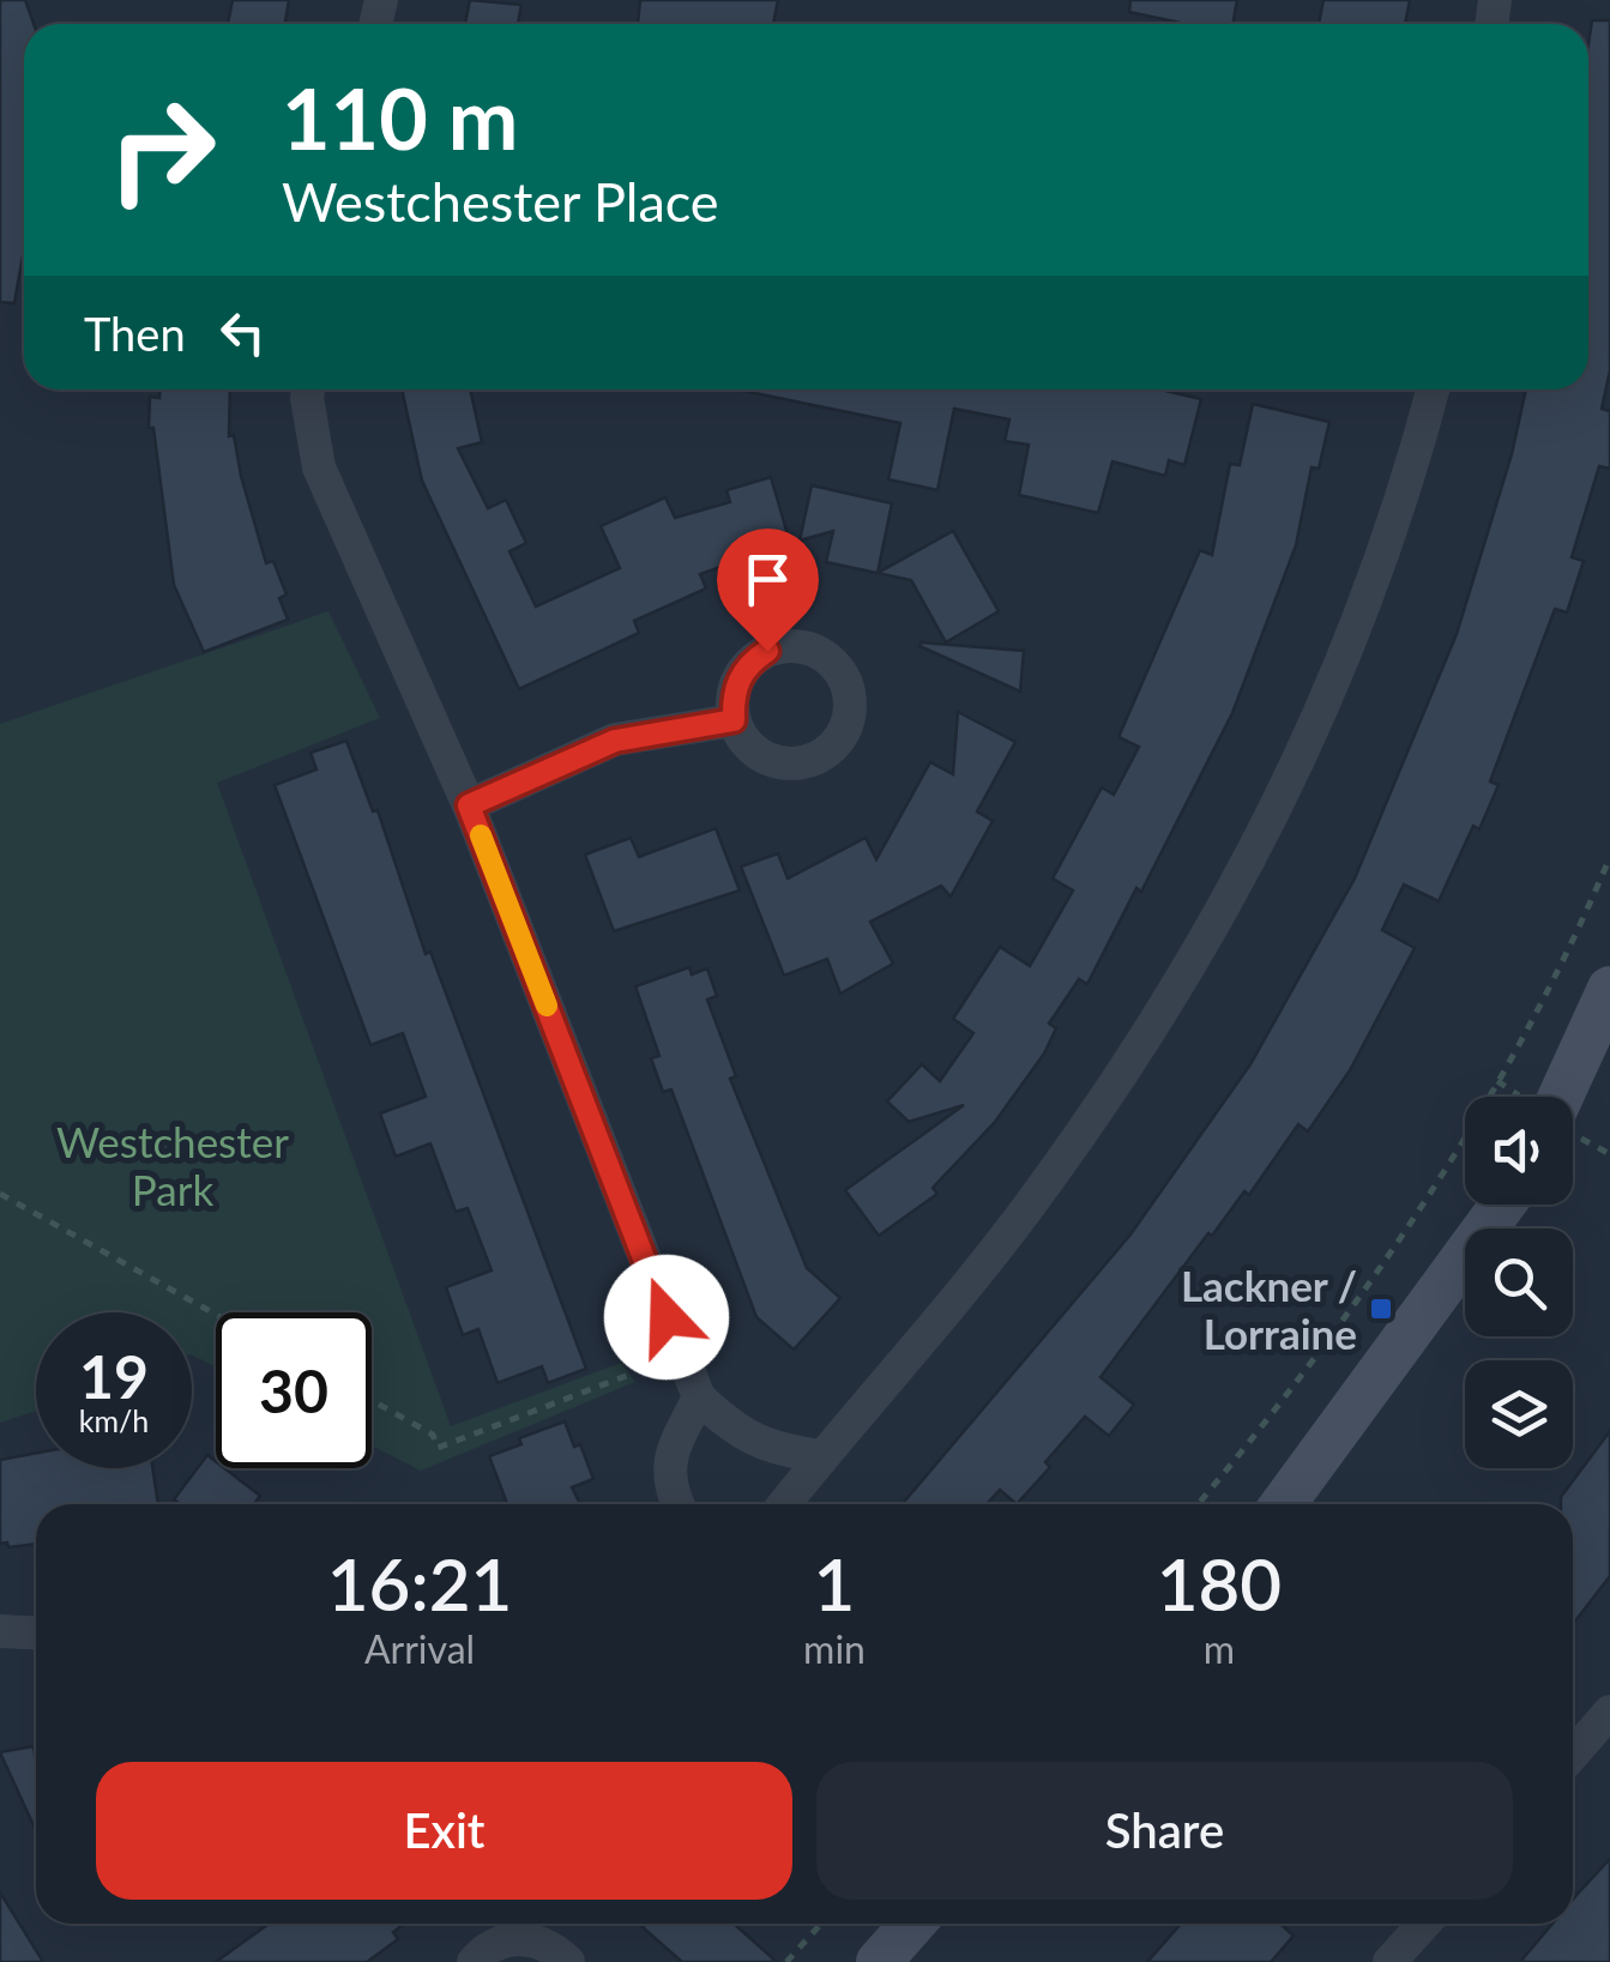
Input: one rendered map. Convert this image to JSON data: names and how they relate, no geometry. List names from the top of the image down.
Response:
{
  "parks": ["Westchester Park"],
  "places": {
    "transit": ["Lackner / Lorraine"]
  },
  "page": {
    "turn": ["110 m", "Westchester Place"],
    "then": "Then",
    "speed": "19 km/h",
    "limit": "30",
    "eta": [
      "16:21",
      "Arrival",
      "1",
      "min",
      "180",
      "m"
    ],
    "buttons": ["Exit", "Share"]
  }
}
